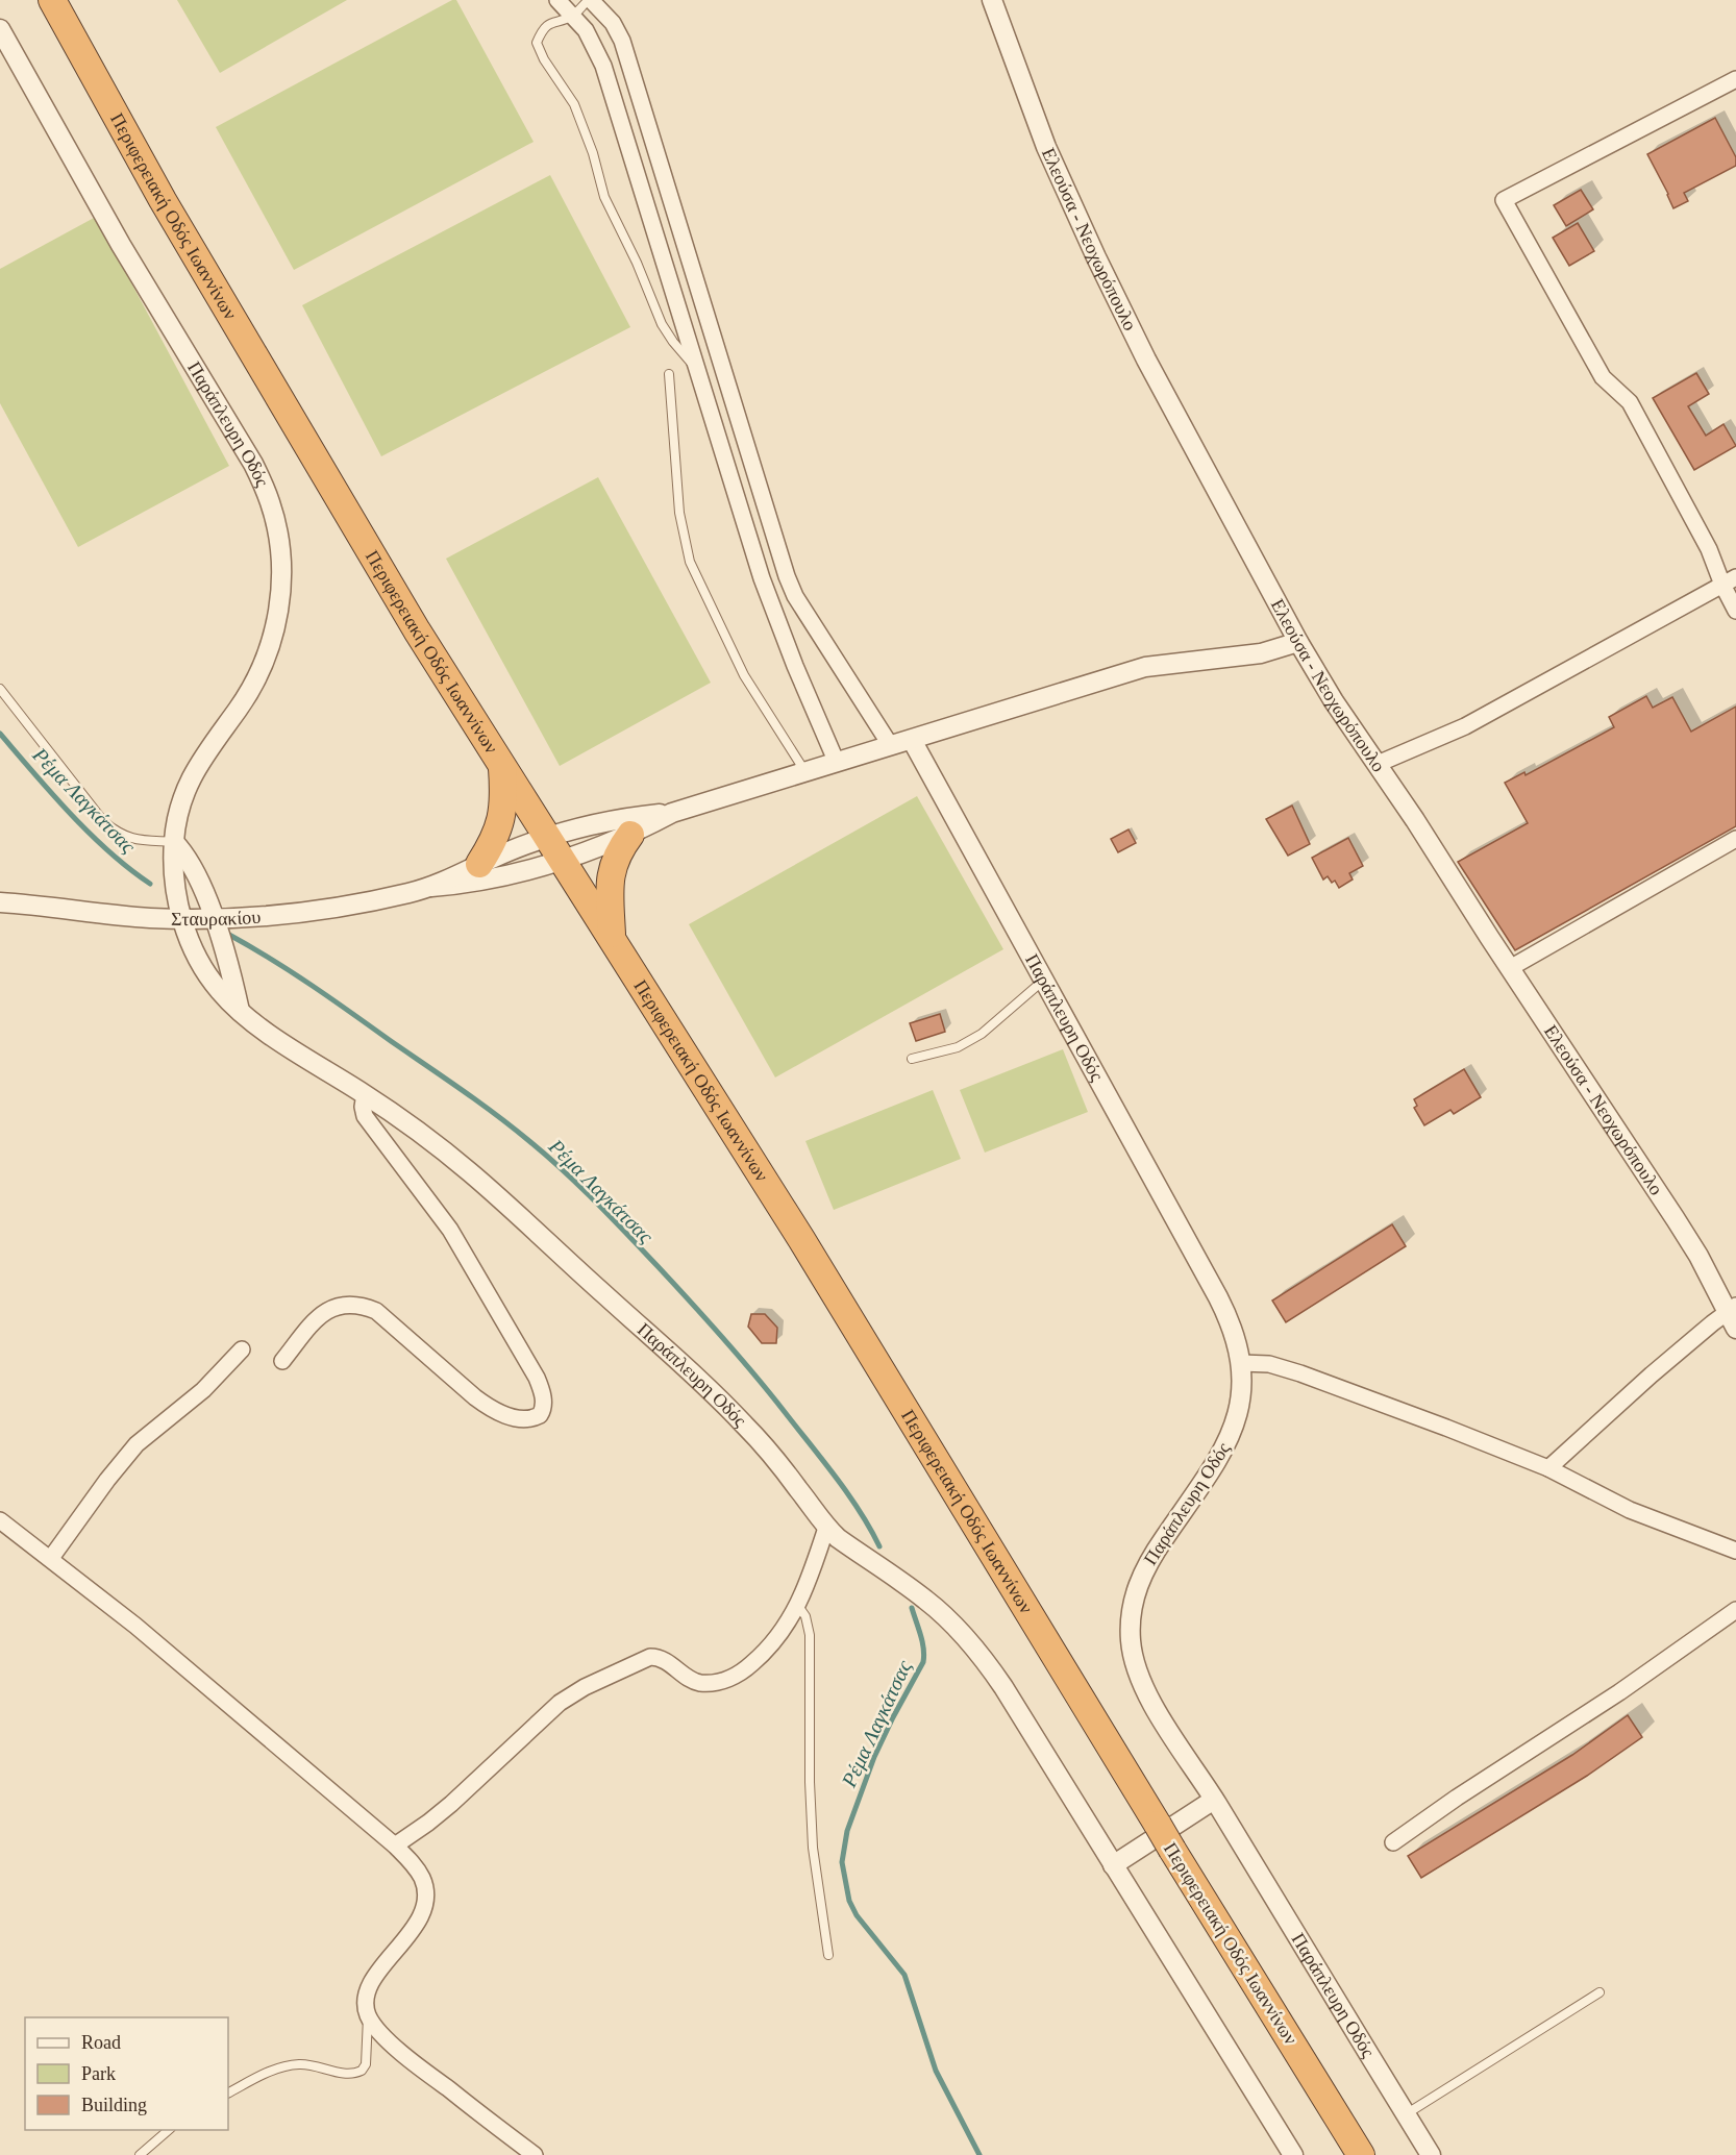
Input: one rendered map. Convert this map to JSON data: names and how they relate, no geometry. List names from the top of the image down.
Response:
{
  "streets": {
    "highway": ["Περιφερειακή Οδός Ιωαννίνων"],
    "street": ["Ελεούσα - Νεοχωρόπουλο", "Παράπλευρη Οδός", "Σταυρακίου"]
  },
  "crossings": [
    ["Παράπλευρη Οδός", "Σταυρακίου"]
  ],
  "water": ["Ρέμα Λαγκάτσας"],
  "legend": ["Road", "Park", "Building"]
}
